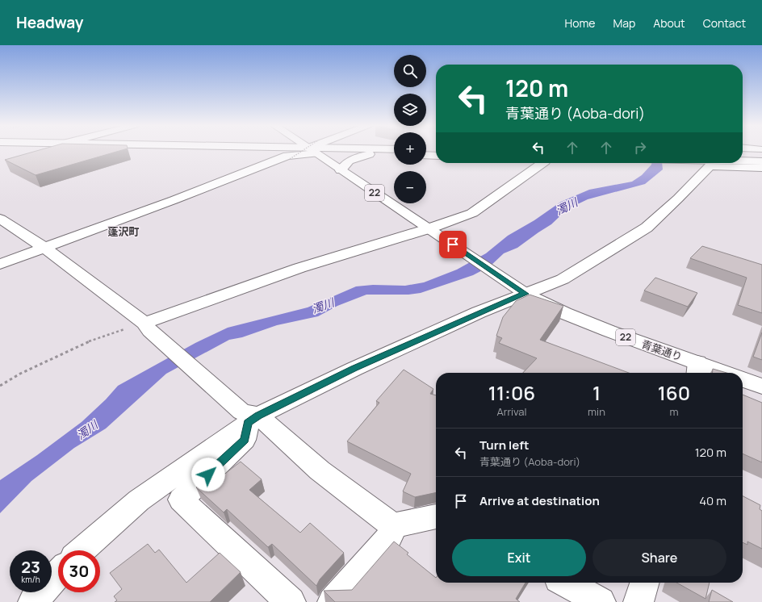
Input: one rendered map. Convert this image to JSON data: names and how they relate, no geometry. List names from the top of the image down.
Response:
{
  "streets": {
    "main road": ["22", "青葉通り"]
  },
  "crossings": [
    ["22", "青葉通り"]
  ],
  "districts": ["蓬沢町"],
  "water": ["濁川"],
  "page": {
    "header": "Headway",
    "nav": [
      "Home",
      "Map",
      "About",
      "Contact"
    ],
    "map_buttons": ["+", "−"],
    "turn": ["120 m", "青葉通り (Aoba-dori)"],
    "eta": [
      "11:06",
      "Arrival",
      "1",
      "min",
      "160",
      "m"
    ],
    "list": [
      {
        "name": "Turn left",
        "note": "青葉通り (Aoba-dori)",
        "value": "120 m"
      },
      {
        "name": "Arrive at destination",
        "value": "40 m"
      }
    ],
    "buttons": ["Exit", "Share"],
    "speed": "23 km/h",
    "limit": "30"
  }
}
